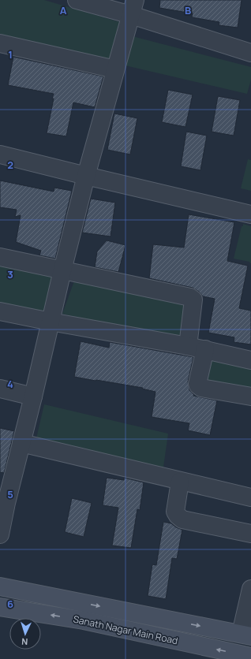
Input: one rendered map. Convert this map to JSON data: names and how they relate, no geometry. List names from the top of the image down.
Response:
{
  "streets": {
    "street": ["Sanath Nagar Main Road"]
  },
  "north": "bottom",
  "grid": {
    "columns": ["A", "B"],
    "rows": [
      "1",
      "2",
      "3",
      "4",
      "5",
      "6"
    ]
  }
}
